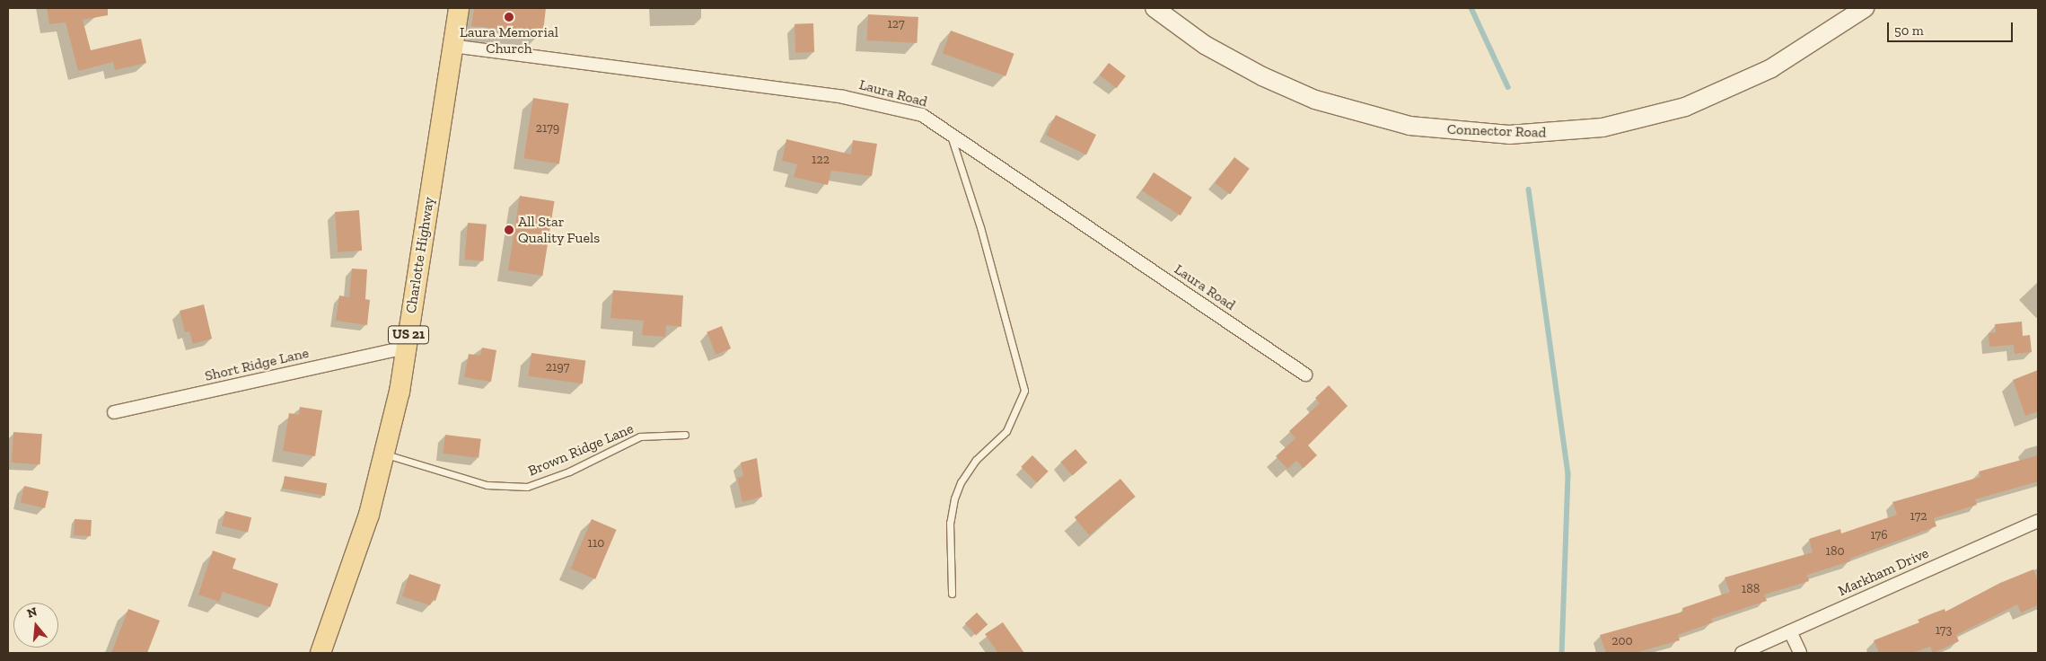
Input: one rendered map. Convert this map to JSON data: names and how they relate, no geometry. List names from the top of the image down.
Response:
{
  "streets": {
    "main road": ["Charlotte Highway", "US 21"],
    "street": [
      "Laura Road",
      "Connector Road",
      "Short Ridge Lane",
      "Markham Drive"
    ],
    "lane": ["Brown Ridge Lane"]
  },
  "crossings": [
    ["Laura Road", "Charlotte Highway"],
    ["Charlotte Highway", "Short Ridge Lane"],
    ["Charlotte Highway", "Brown Ridge Lane"]
  ],
  "places": ["Laura Memorial Church", "All Star Quality Fuels"],
  "house_numbers": [
    "127",
    "2179",
    "122",
    "2197",
    "172",
    "176",
    "110",
    "180",
    "188",
    "173",
    "200"
  ],
  "scale_bar": "50 m",
  "north": "top"
}
